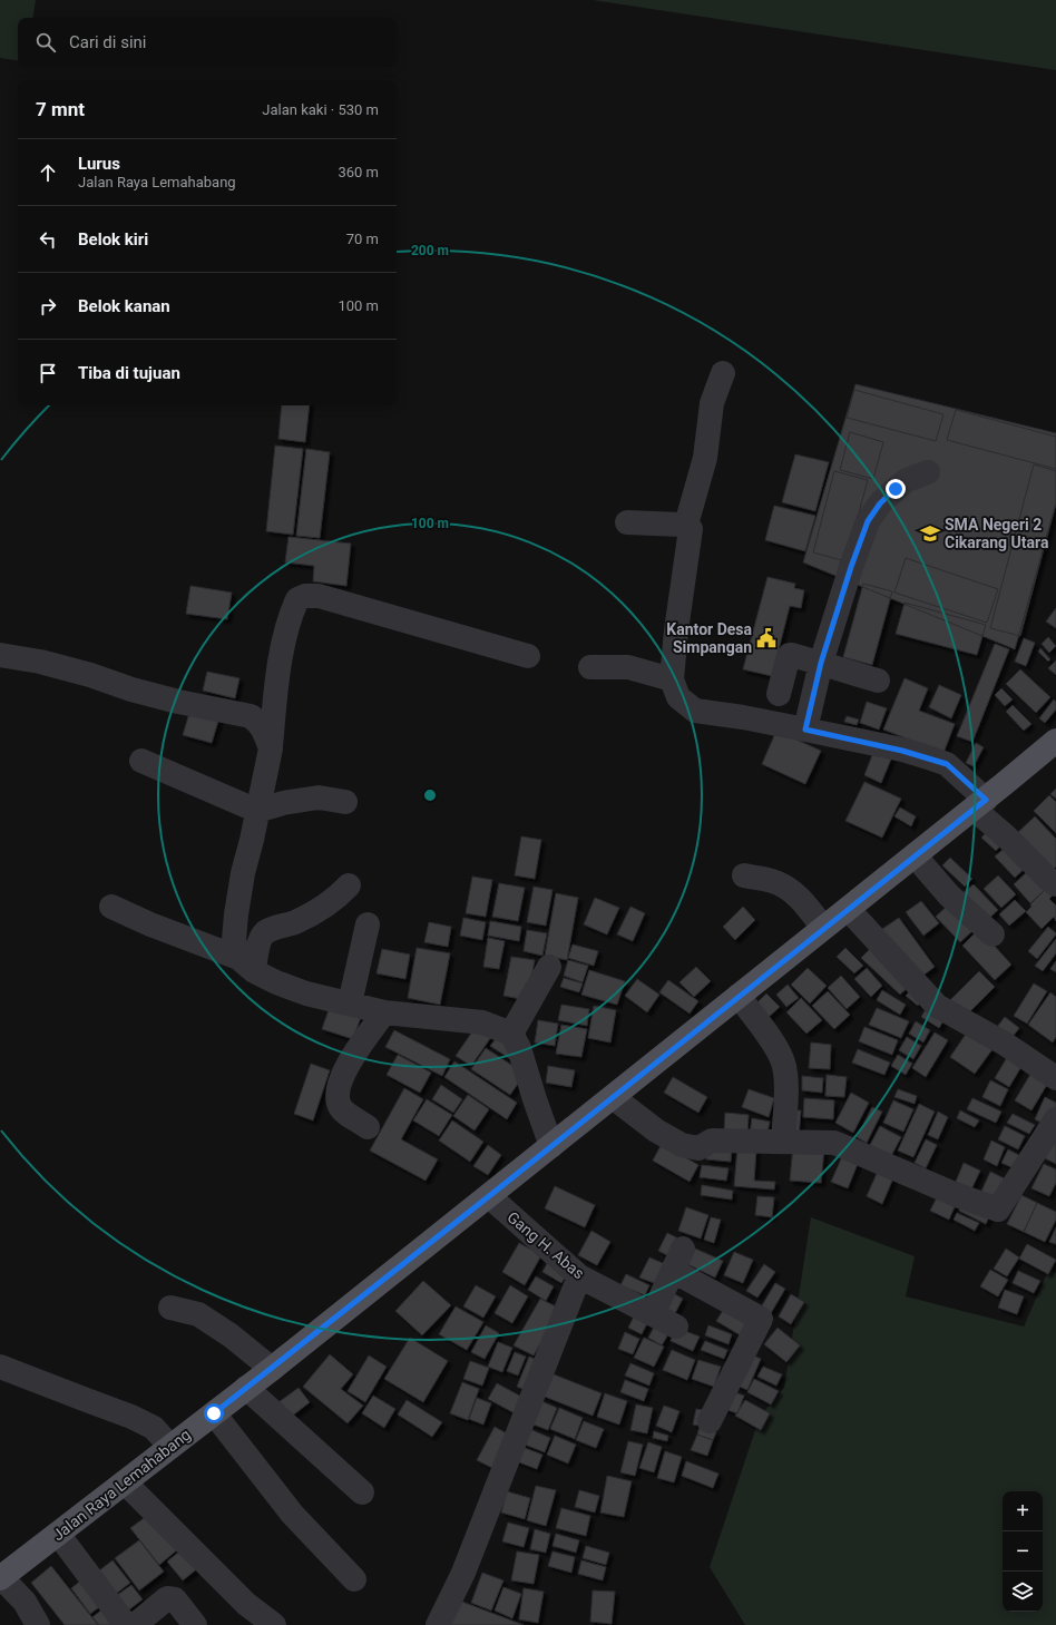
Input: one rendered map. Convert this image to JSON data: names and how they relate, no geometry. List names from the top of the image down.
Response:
{
  "streets": {
    "main road": ["Jalan Raya Lemahabang"],
    "street": ["Gang H. Abas"]
  },
  "crossings": [
    ["Gang H. Abas", "Jalan Raya Lemahabang"]
  ],
  "places": {
    "school or university": ["SMA Negeri 2 Cikarang Utara"],
    "public building": ["Kantor Desa Simpangan"]
  },
  "page": {
    "search": "Cari di sini",
    "heading": ["7 mnt", "Jalan kaki · 530 m"],
    "list": [
      ["Lurus", "Jalan Raya Lemahabang", "360 m"],
      ["Belok kiri", "70 m"],
      ["Belok kanan", "100 m"],
      "Tiba di tujuan"
    ],
    "map_buttons": ["+", "−"]
  },
  "rings": ["200 m", "100 m"]
}
